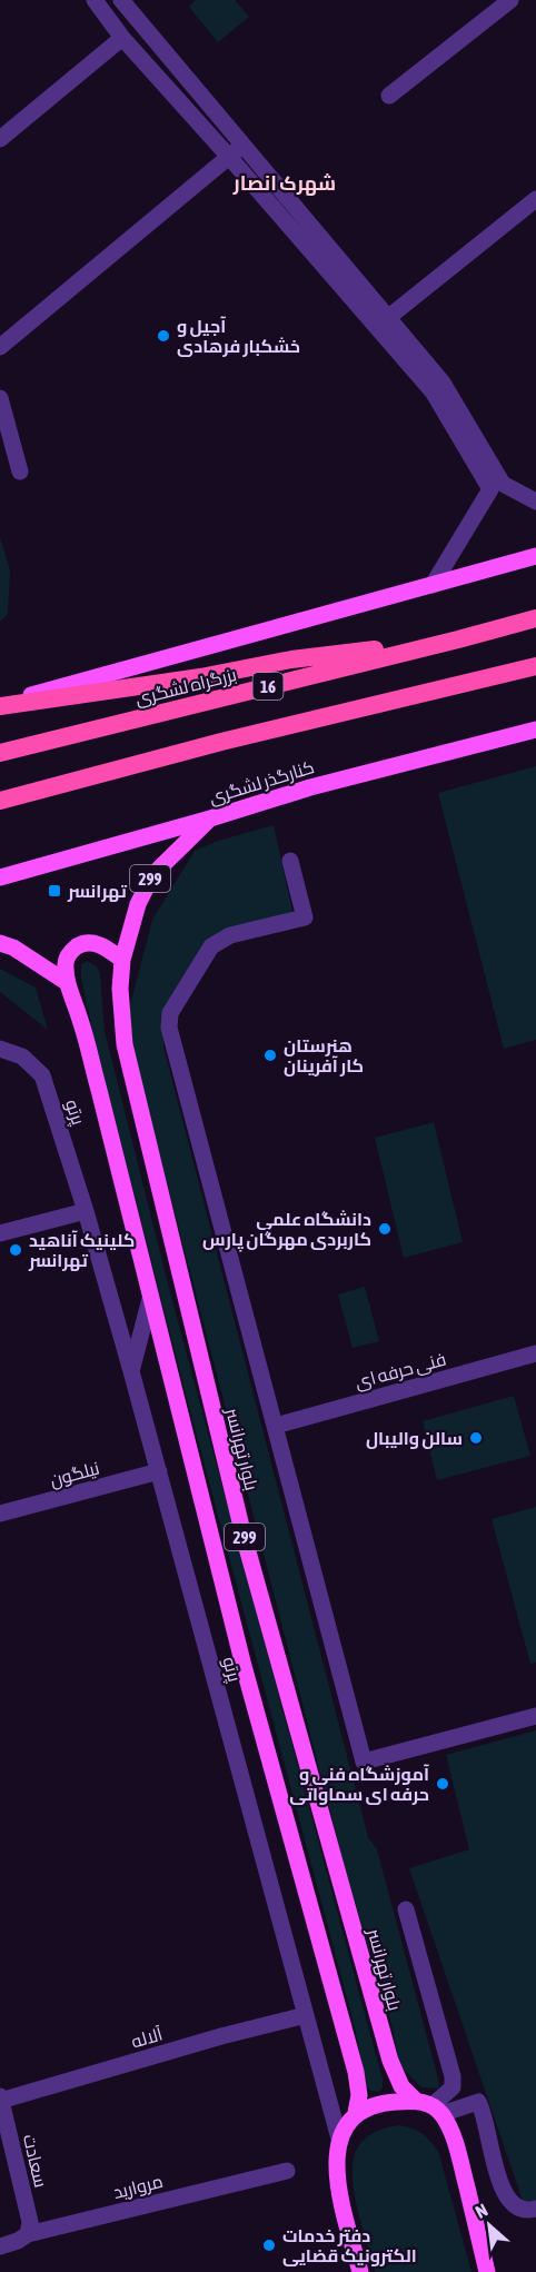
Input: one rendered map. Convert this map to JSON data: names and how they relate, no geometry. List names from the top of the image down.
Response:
{
  "streets": {
    "highway": ["بزرگراه لشگری", "16"],
    "main road": ["کنارگذر لشگری", "299", "بلوار تهرانسر"],
    "street": [
      "پرتو",
      "فنی حرفه ای",
      "نیلگون",
      "آلاله",
      "سعادت",
      "مروارید"
    ]
  },
  "crossings": [
    ["کنارگذر لشگری", "بلوار تهرانسر"],
    ["پرتو", "نیلگون"],
    ["پرتو", "آلاله"],
    ["آلاله", "سعادت"],
    ["سعادت", "مروارید"]
  ],
  "districts": ["شهرک انصار"],
  "places": {
    "other": [
      "آجیل و خشکبار فرهادی",
      "هنرستان کار آفرینان",
      "دانشگاه علمی کاربردی مهرگان پارس",
      "کلینیک آناهید تهرانسر",
      "سالن والیبال",
      "آموزشگاه فنی و حرفه ای سماواتی",
      "دفتر خدمات الکترونیک قضایی"
    ],
    "transit": ["تهرانسر"]
  },
  "north": "top left"
}
